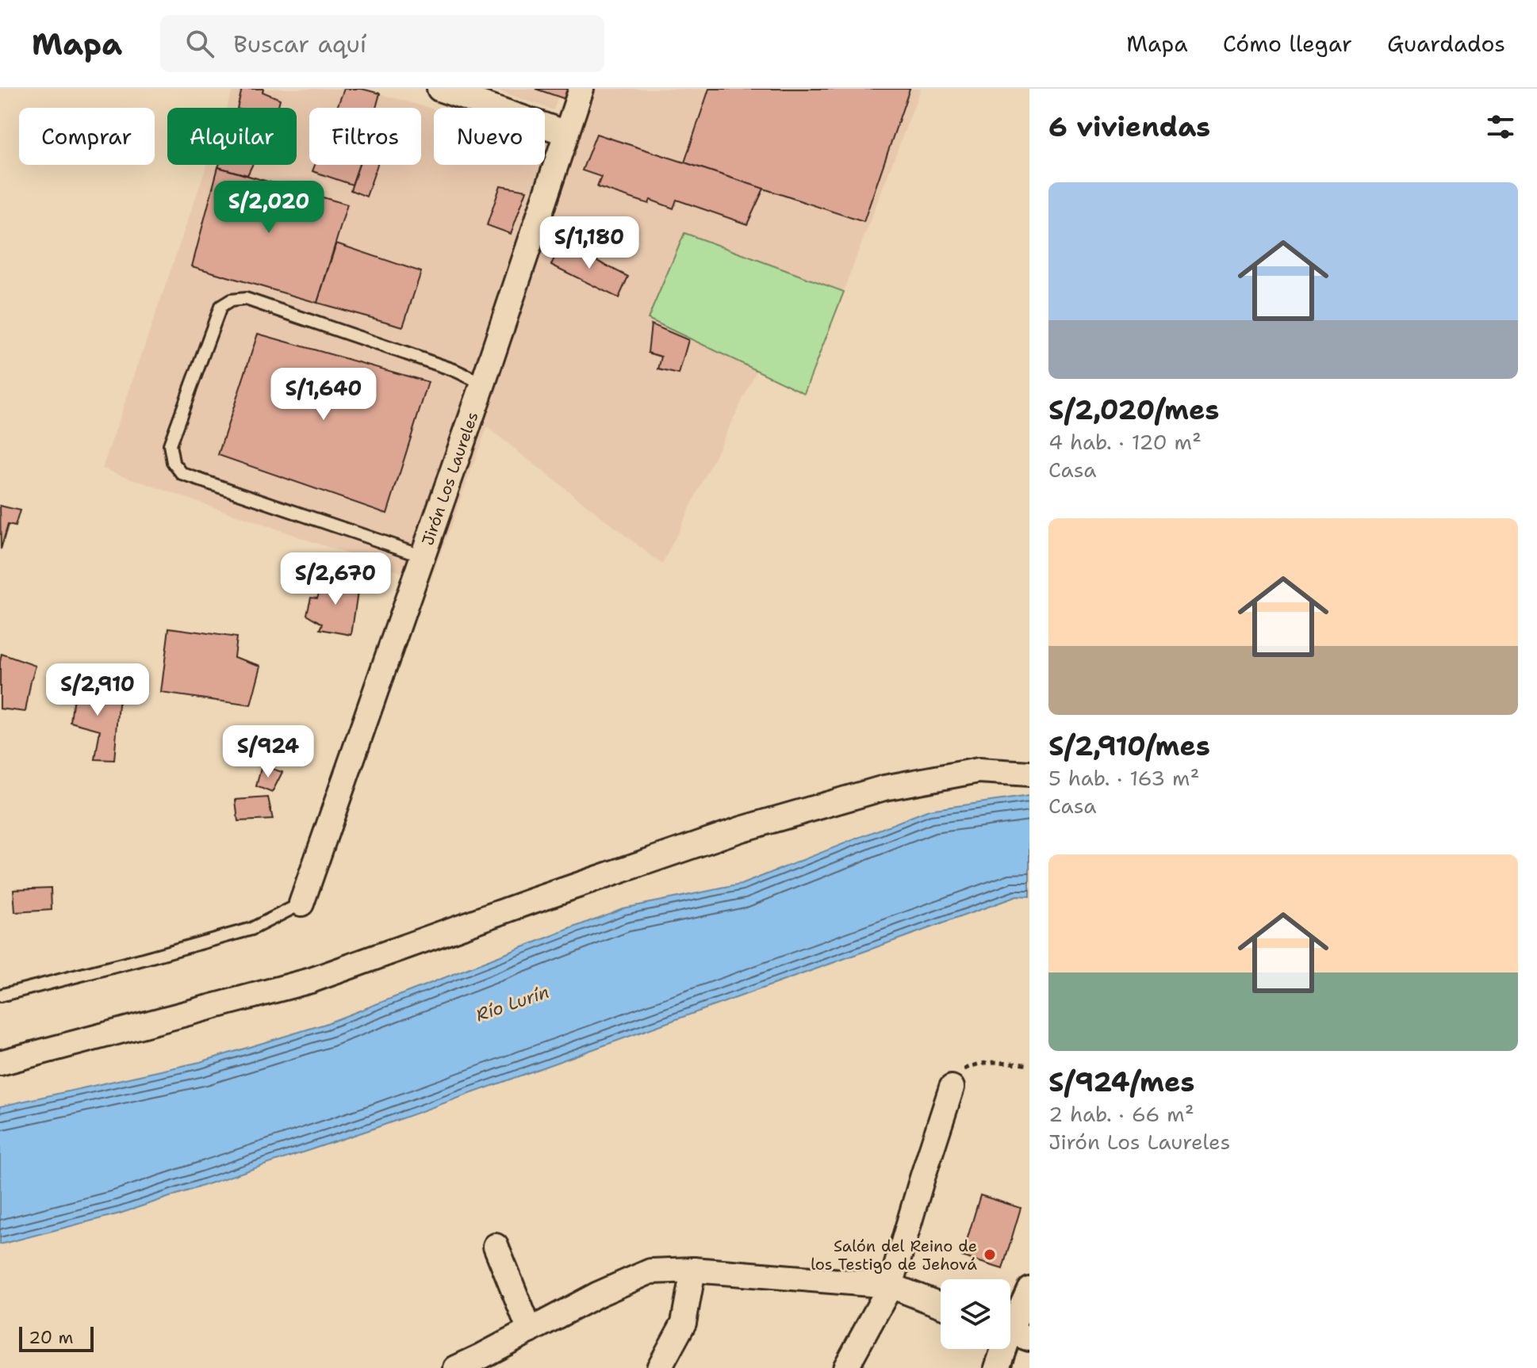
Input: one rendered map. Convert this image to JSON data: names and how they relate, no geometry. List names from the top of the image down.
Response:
{
  "streets": {
    "street": ["Jirón Los Laureles"]
  },
  "water": ["Río Lurín"],
  "places": ["Salón del Reino de los Testigo de Jehová"],
  "scale_bar": "20 m",
  "page": {
    "header": "Mapa",
    "search": "Buscar aquí",
    "nav": ["Mapa", "Cómo llegar", "Guardados"],
    "heading": "6 viviendas",
    "chip": [
      "Comprar",
      "Alquilar",
      "Filtros",
      "Nuevo"
    ],
    "list": [
      {
        "name": "S/2,020/mes",
        "note": "4 hab. · 120 m² · Casa"
      },
      {
        "name": "S/2,910/mes",
        "note": "5 hab. · 163 m² · Casa"
      },
      {
        "name": "S/924/mes",
        "note": "2 hab. · 66 m² · Jirón Los Laureles"
      }
    ],
    "price": [
      "S/2,020",
      "S/1,180",
      "S/1,640",
      "S/2,670",
      "S/2,910",
      "S/924"
    ],
    "scale": "20 m"
  }
}
